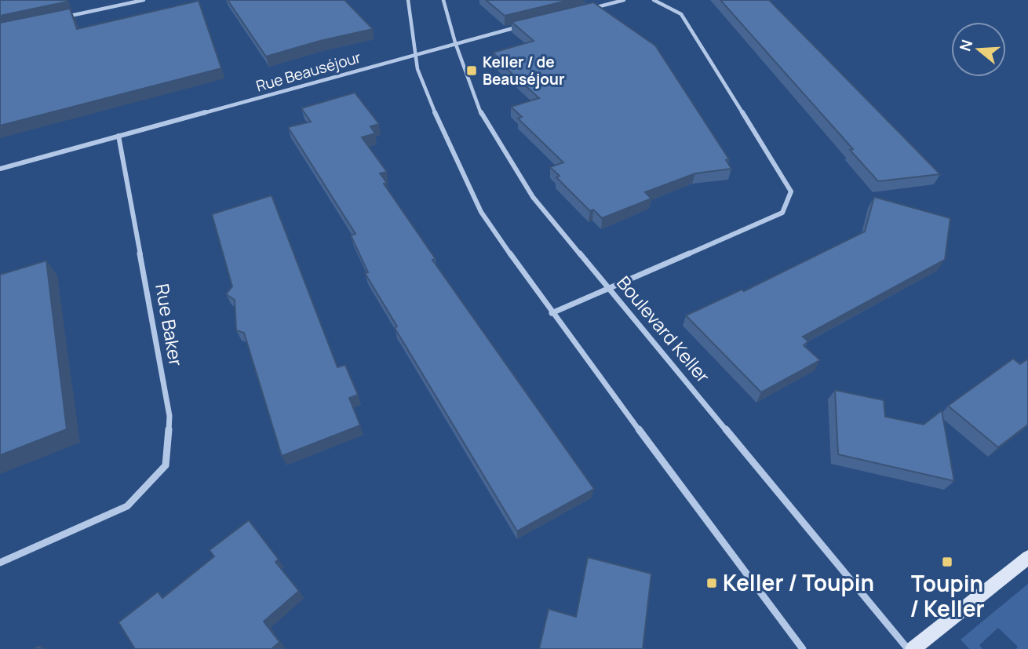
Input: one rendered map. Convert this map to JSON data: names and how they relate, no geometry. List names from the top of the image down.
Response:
{
  "streets": {
    "street": ["Rue Beauséjour", "Rue Baker", "Boulevard Keller"]
  },
  "crossings": [
    ["Rue Beauséjour", "Rue Baker"],
    ["Rue Beauséjour", "Boulevard Keller"]
  ],
  "places": {
    "transit": ["Keller / de Beauséjour", "Toupin / Keller", "Keller / Toupin"]
  },
  "north": "left"
}
